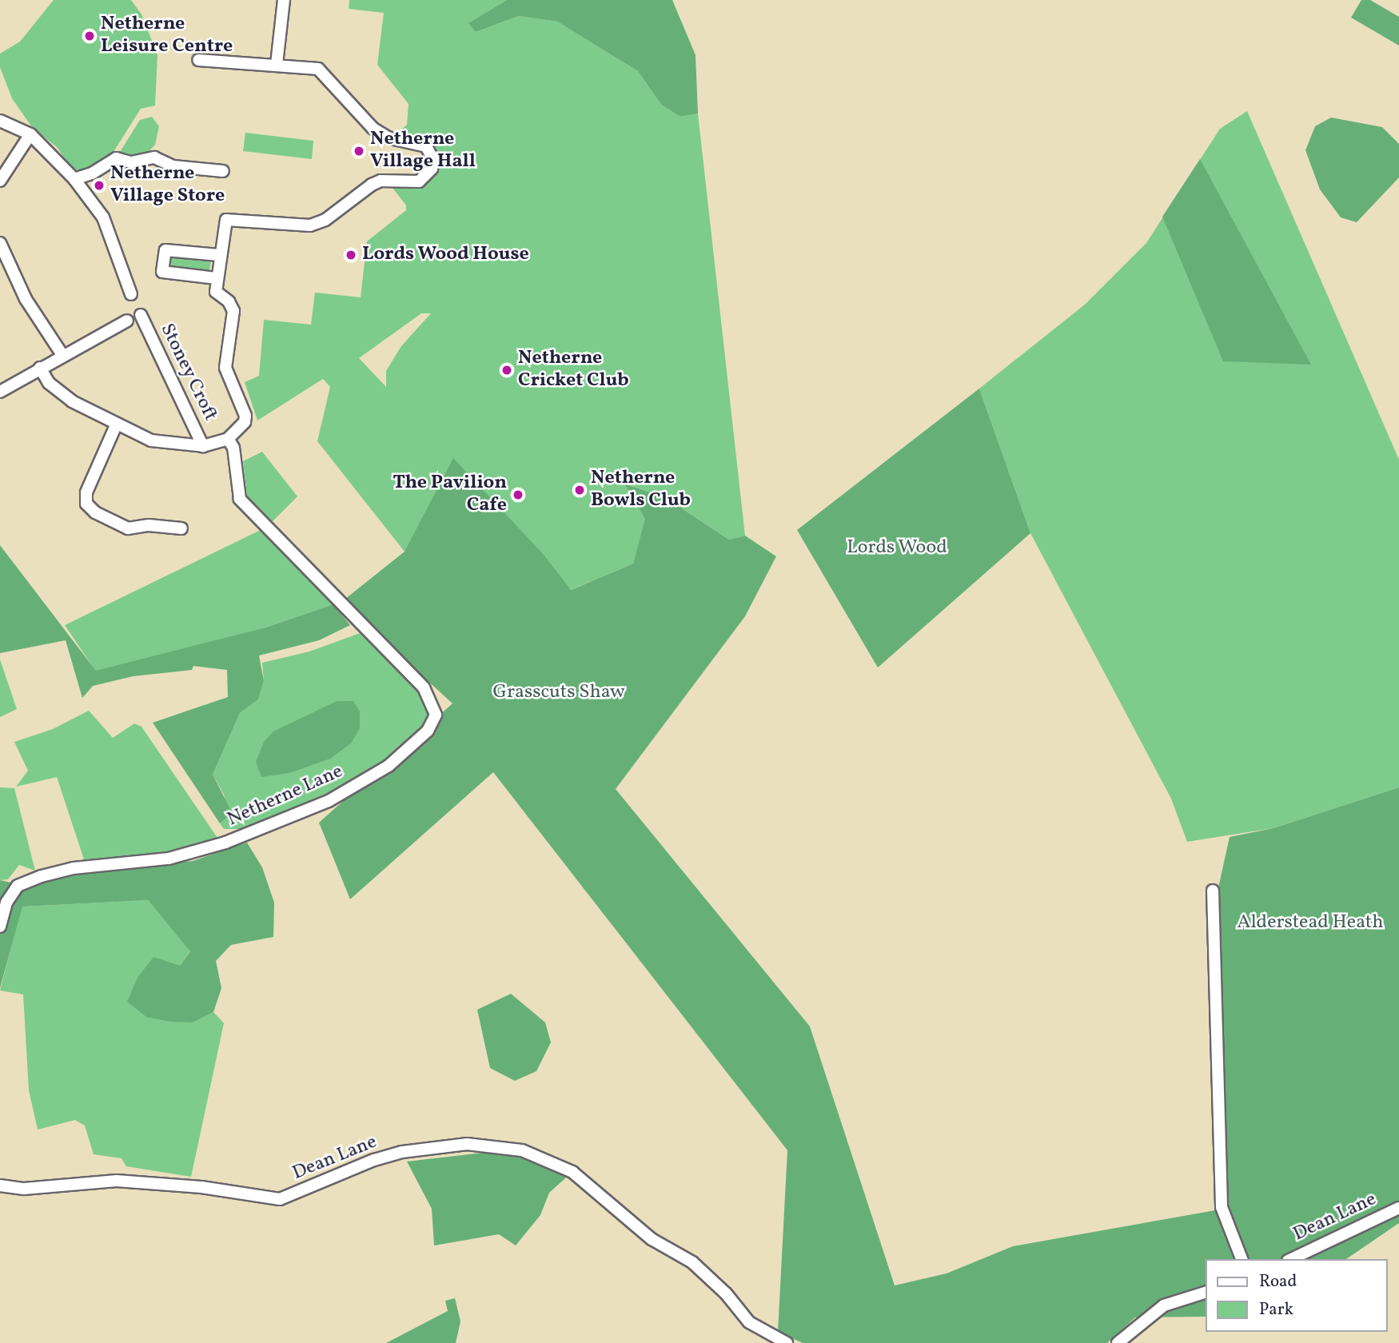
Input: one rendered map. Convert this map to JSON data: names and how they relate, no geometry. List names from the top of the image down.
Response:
{
  "streets": {
    "street": ["Stoney Croft", "Netherne Lane", "Dean Lane"]
  },
  "parks": ["Lords Wood", "Grasscuts Shaw", "Alderstead Heath"],
  "places": [
    "Netherne Leisure Centre",
    "Netherne Village Hall",
    "Netherne Village Store",
    "Lords Wood House",
    "Netherne Cricket Club",
    "Netherne Bowls Club",
    "The Pavilion Cafe"
  ],
  "legend": ["Road", "Park"]
}
